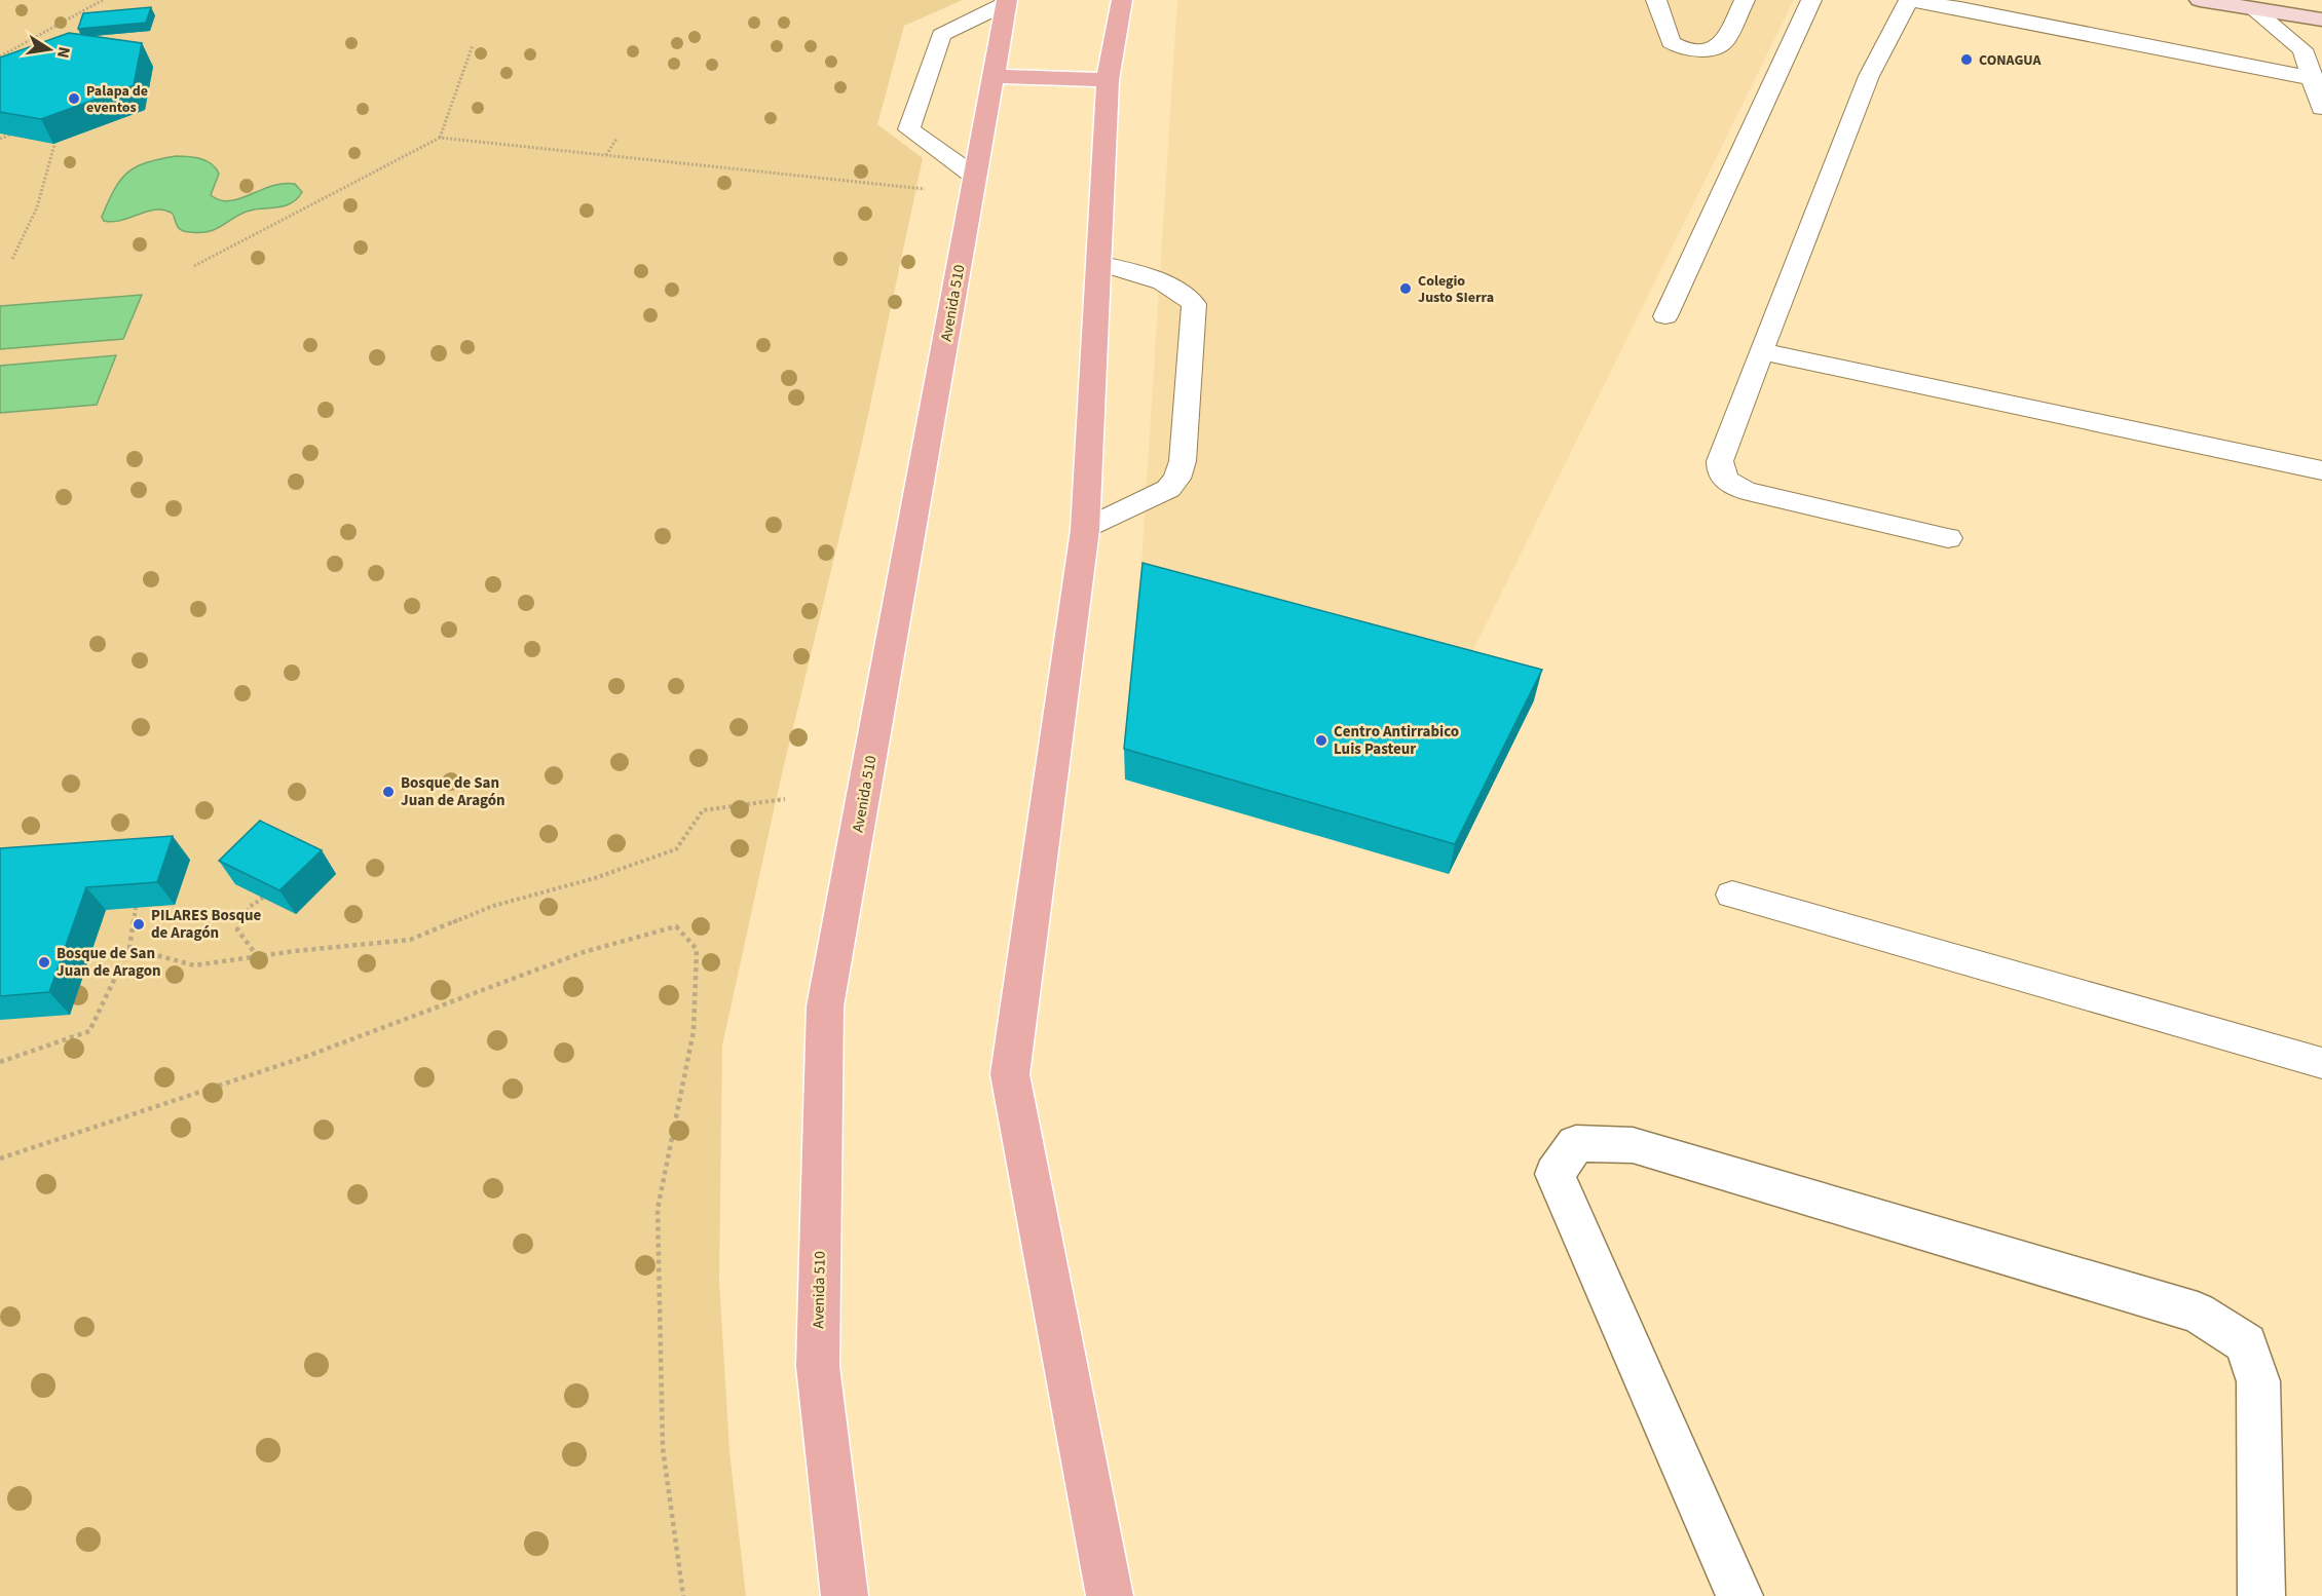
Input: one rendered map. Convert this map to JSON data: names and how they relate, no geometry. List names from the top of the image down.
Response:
{
  "streets": {
    "main road": ["Avenida 510"]
  },
  "places": [
    "CONAGUA",
    "Palapa de eventos",
    "Colegio Justo SIerra",
    "Centro Antirrabico Luis Pasteur",
    "Bosque de San Juan de Aragón",
    "PILARES Bosque de Aragón",
    "Bosque de San Juan de Aragon"
  ],
  "north": "right"
}
